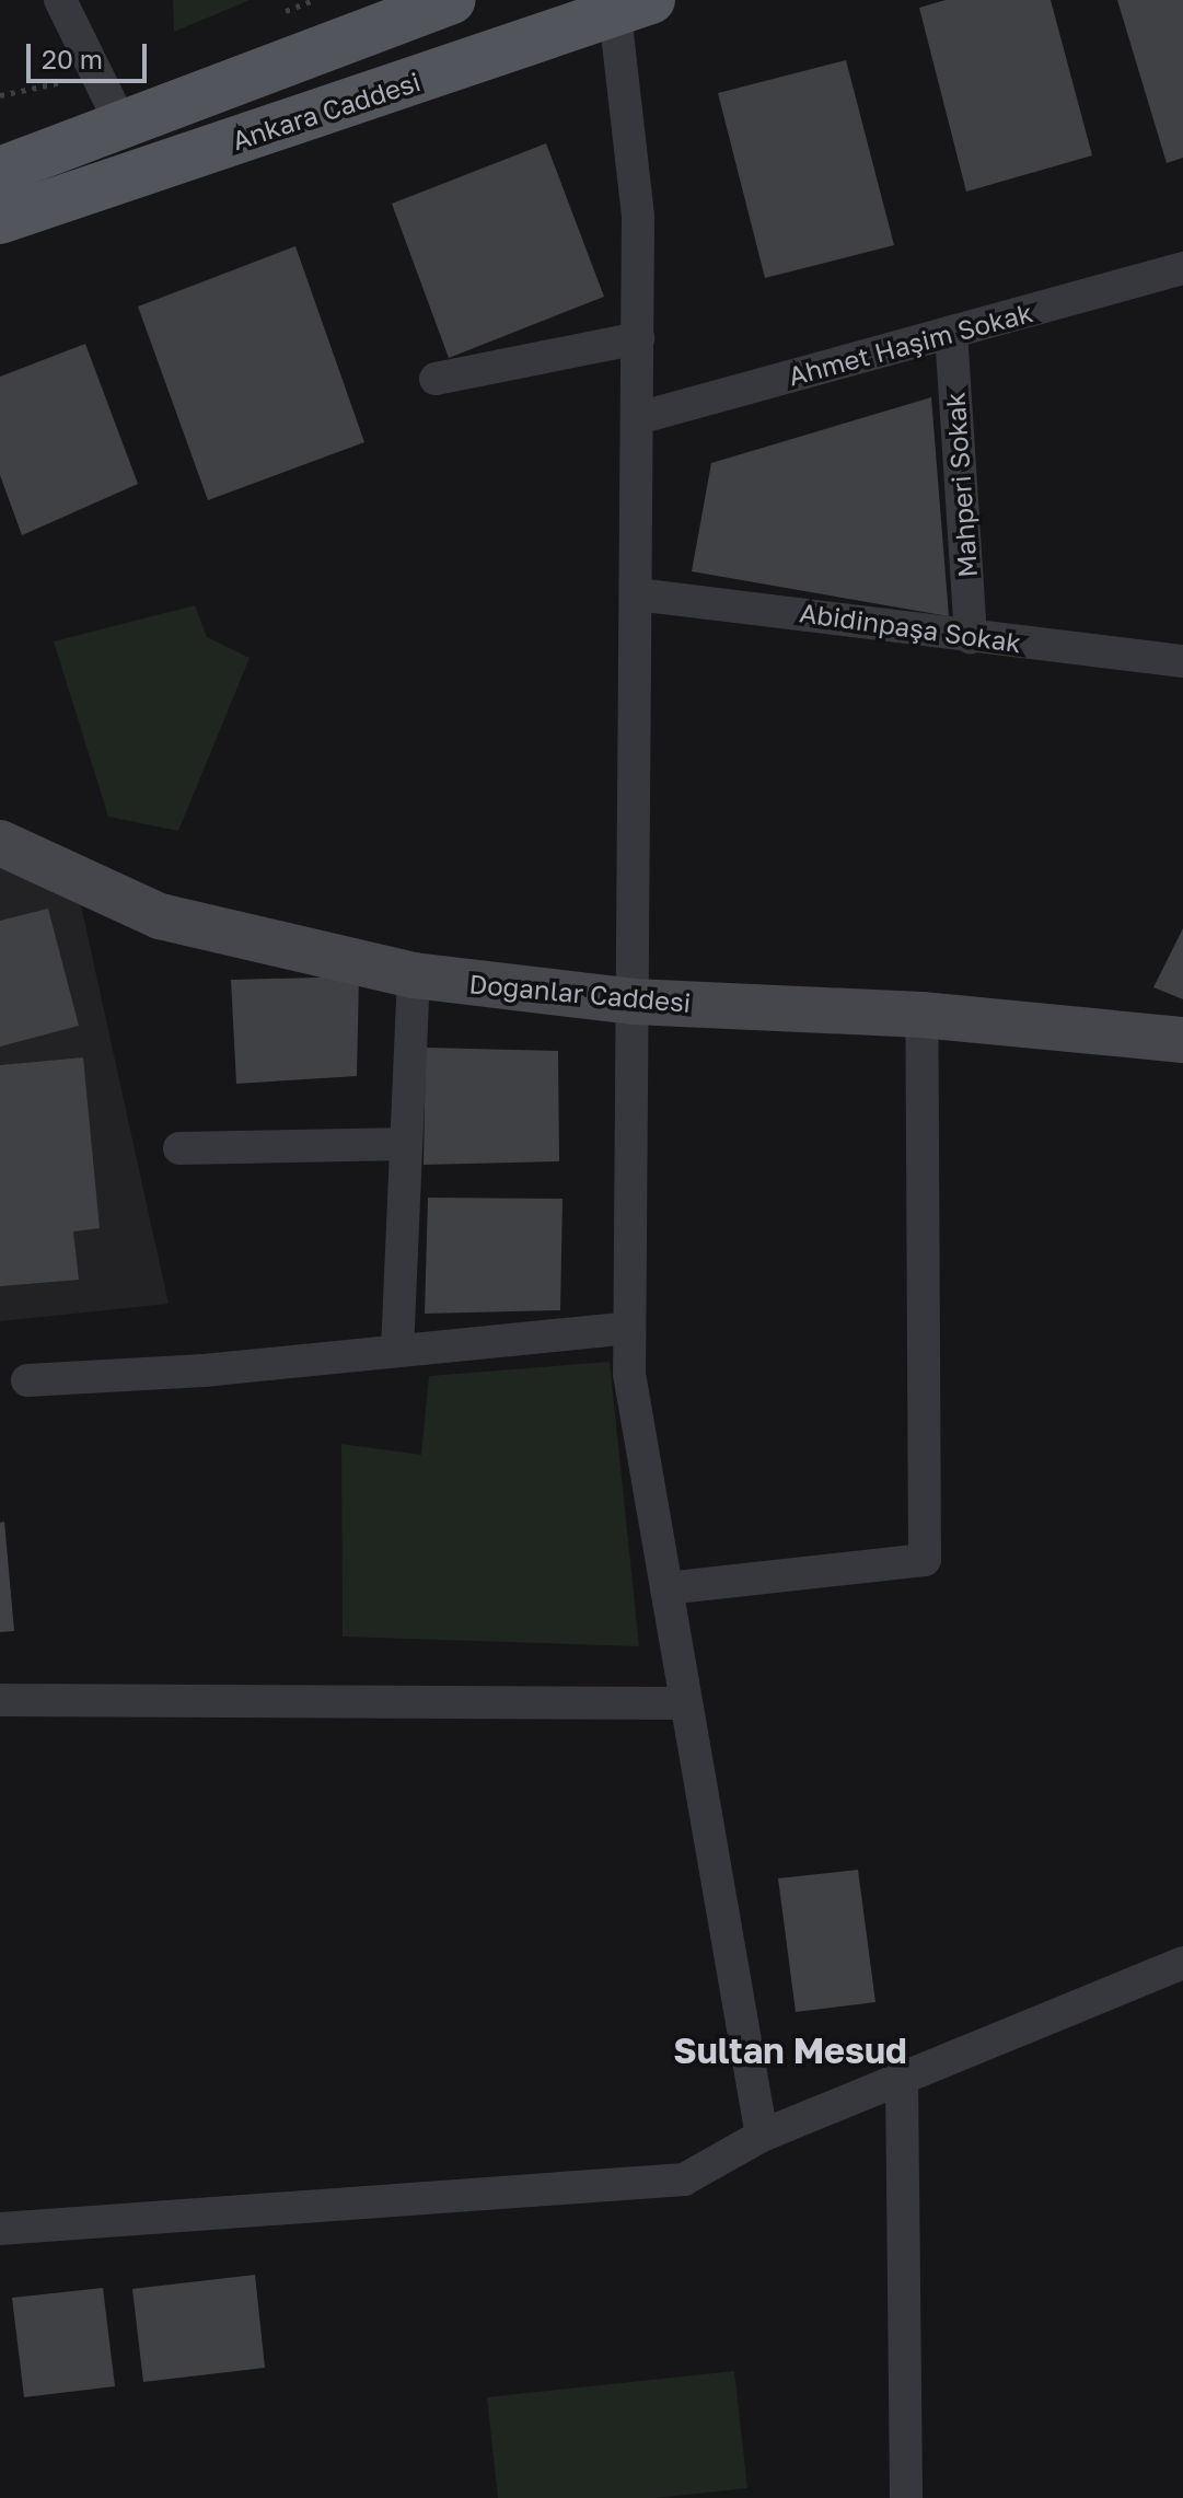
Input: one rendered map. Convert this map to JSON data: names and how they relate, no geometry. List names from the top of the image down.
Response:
{
  "streets": {
    "main road": ["Ankara Caddesi"],
    "street": [
      "Ahmet Haşim Sokak",
      "Mahperi Sokak",
      "Abidinpaşa Sokak",
      "Doğanlar Caddesi"
    ]
  },
  "crossings": [
    ["Ahmet Haşim Sokak", "Mahperi Sokak"],
    ["Mahperi Sokak", "Abidinpaşa Sokak"]
  ],
  "districts": ["Sultan Mesud"],
  "scale_bar": "20 m"
}
